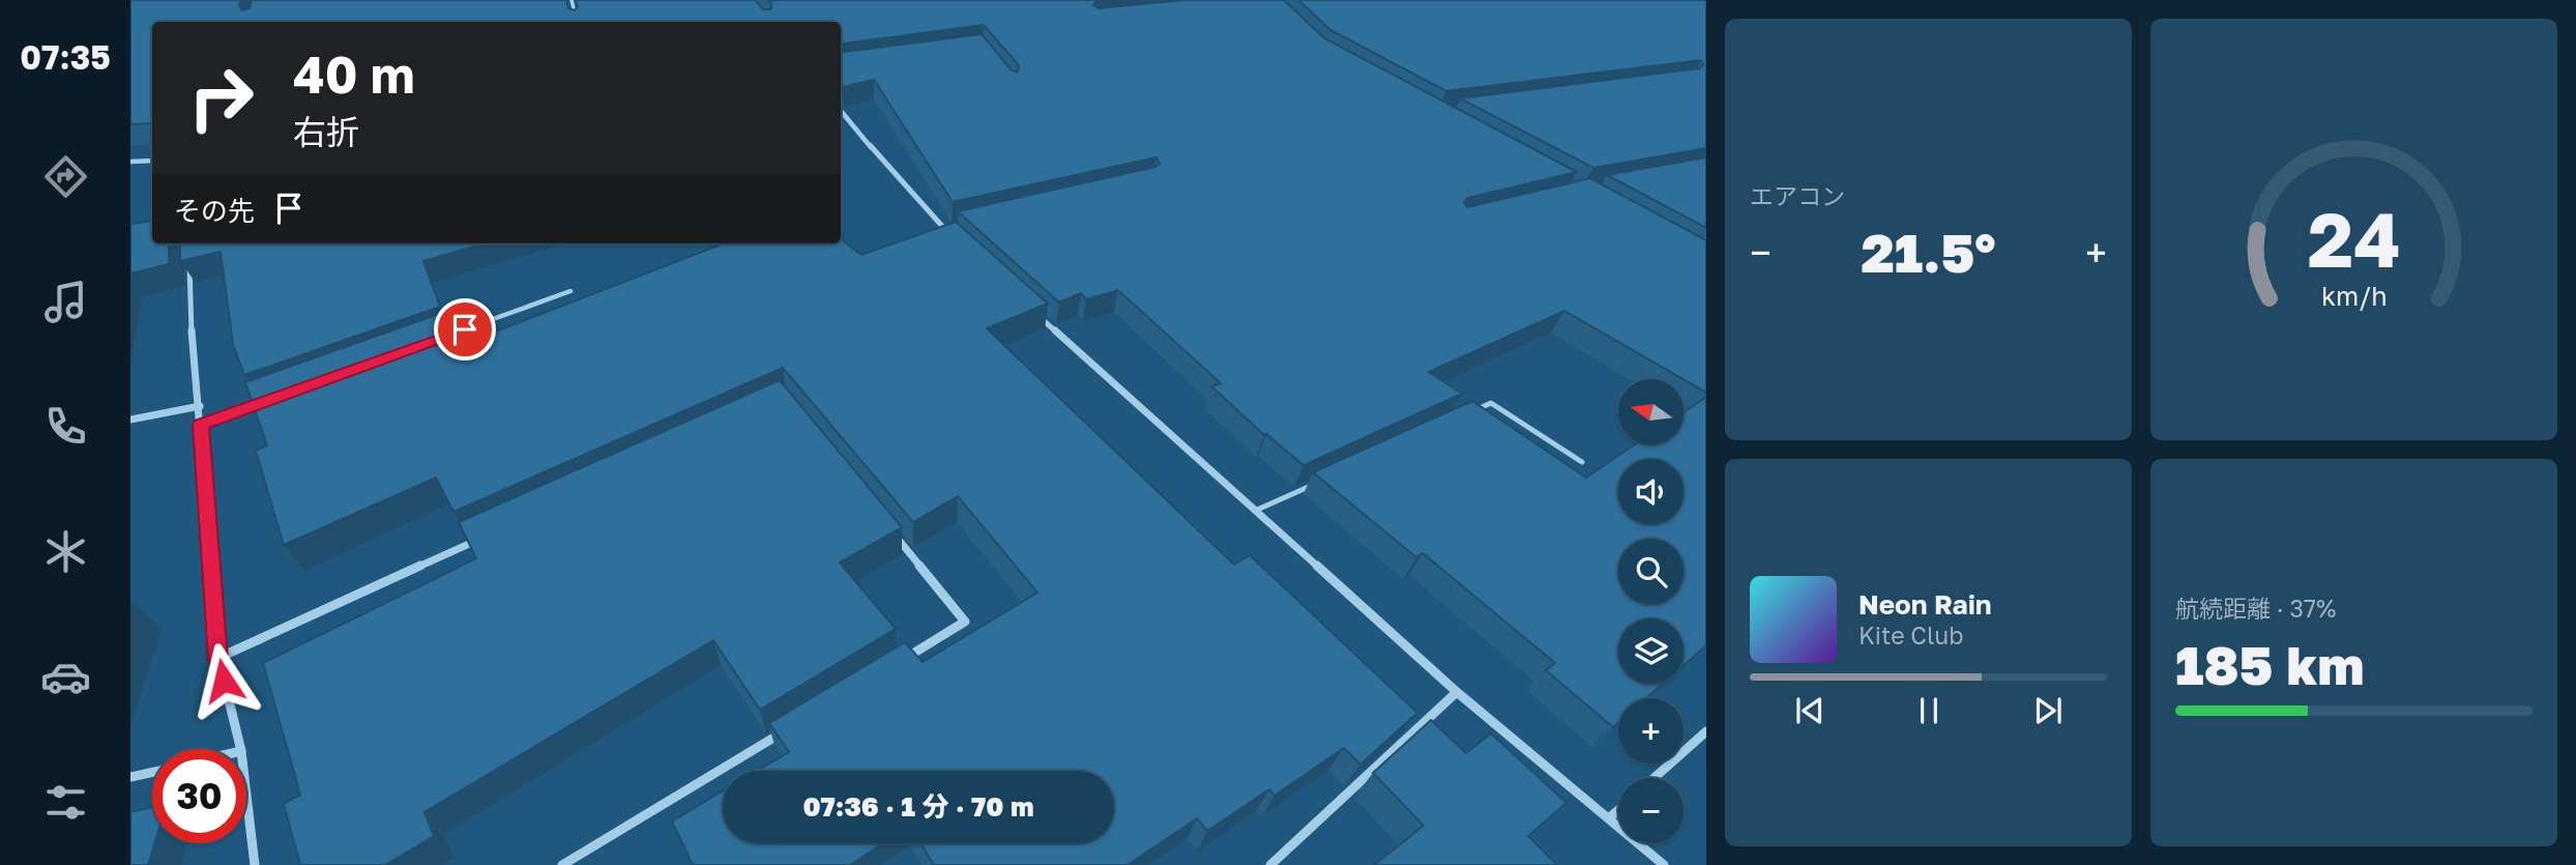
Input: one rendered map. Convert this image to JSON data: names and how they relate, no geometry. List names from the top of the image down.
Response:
{
  "north": "left",
  "page": {
    "tabs": "07:35",
    "tile": [
      "エアコン",
      ["航続距離 · 37%", "185 km"]
    ],
    "turn": ["40 m", "右折"],
    "then": "その先",
    "heat": ["−", "21.5°", "+"],
    "map_buttons": ["+", "−"],
    "song": ["Neon Rain", "Kite Club"],
    "limit": "30",
    "trip": "07:36 · 1 分 · 70 m",
    "gauge": ["24", "km/h"]
  }
}
